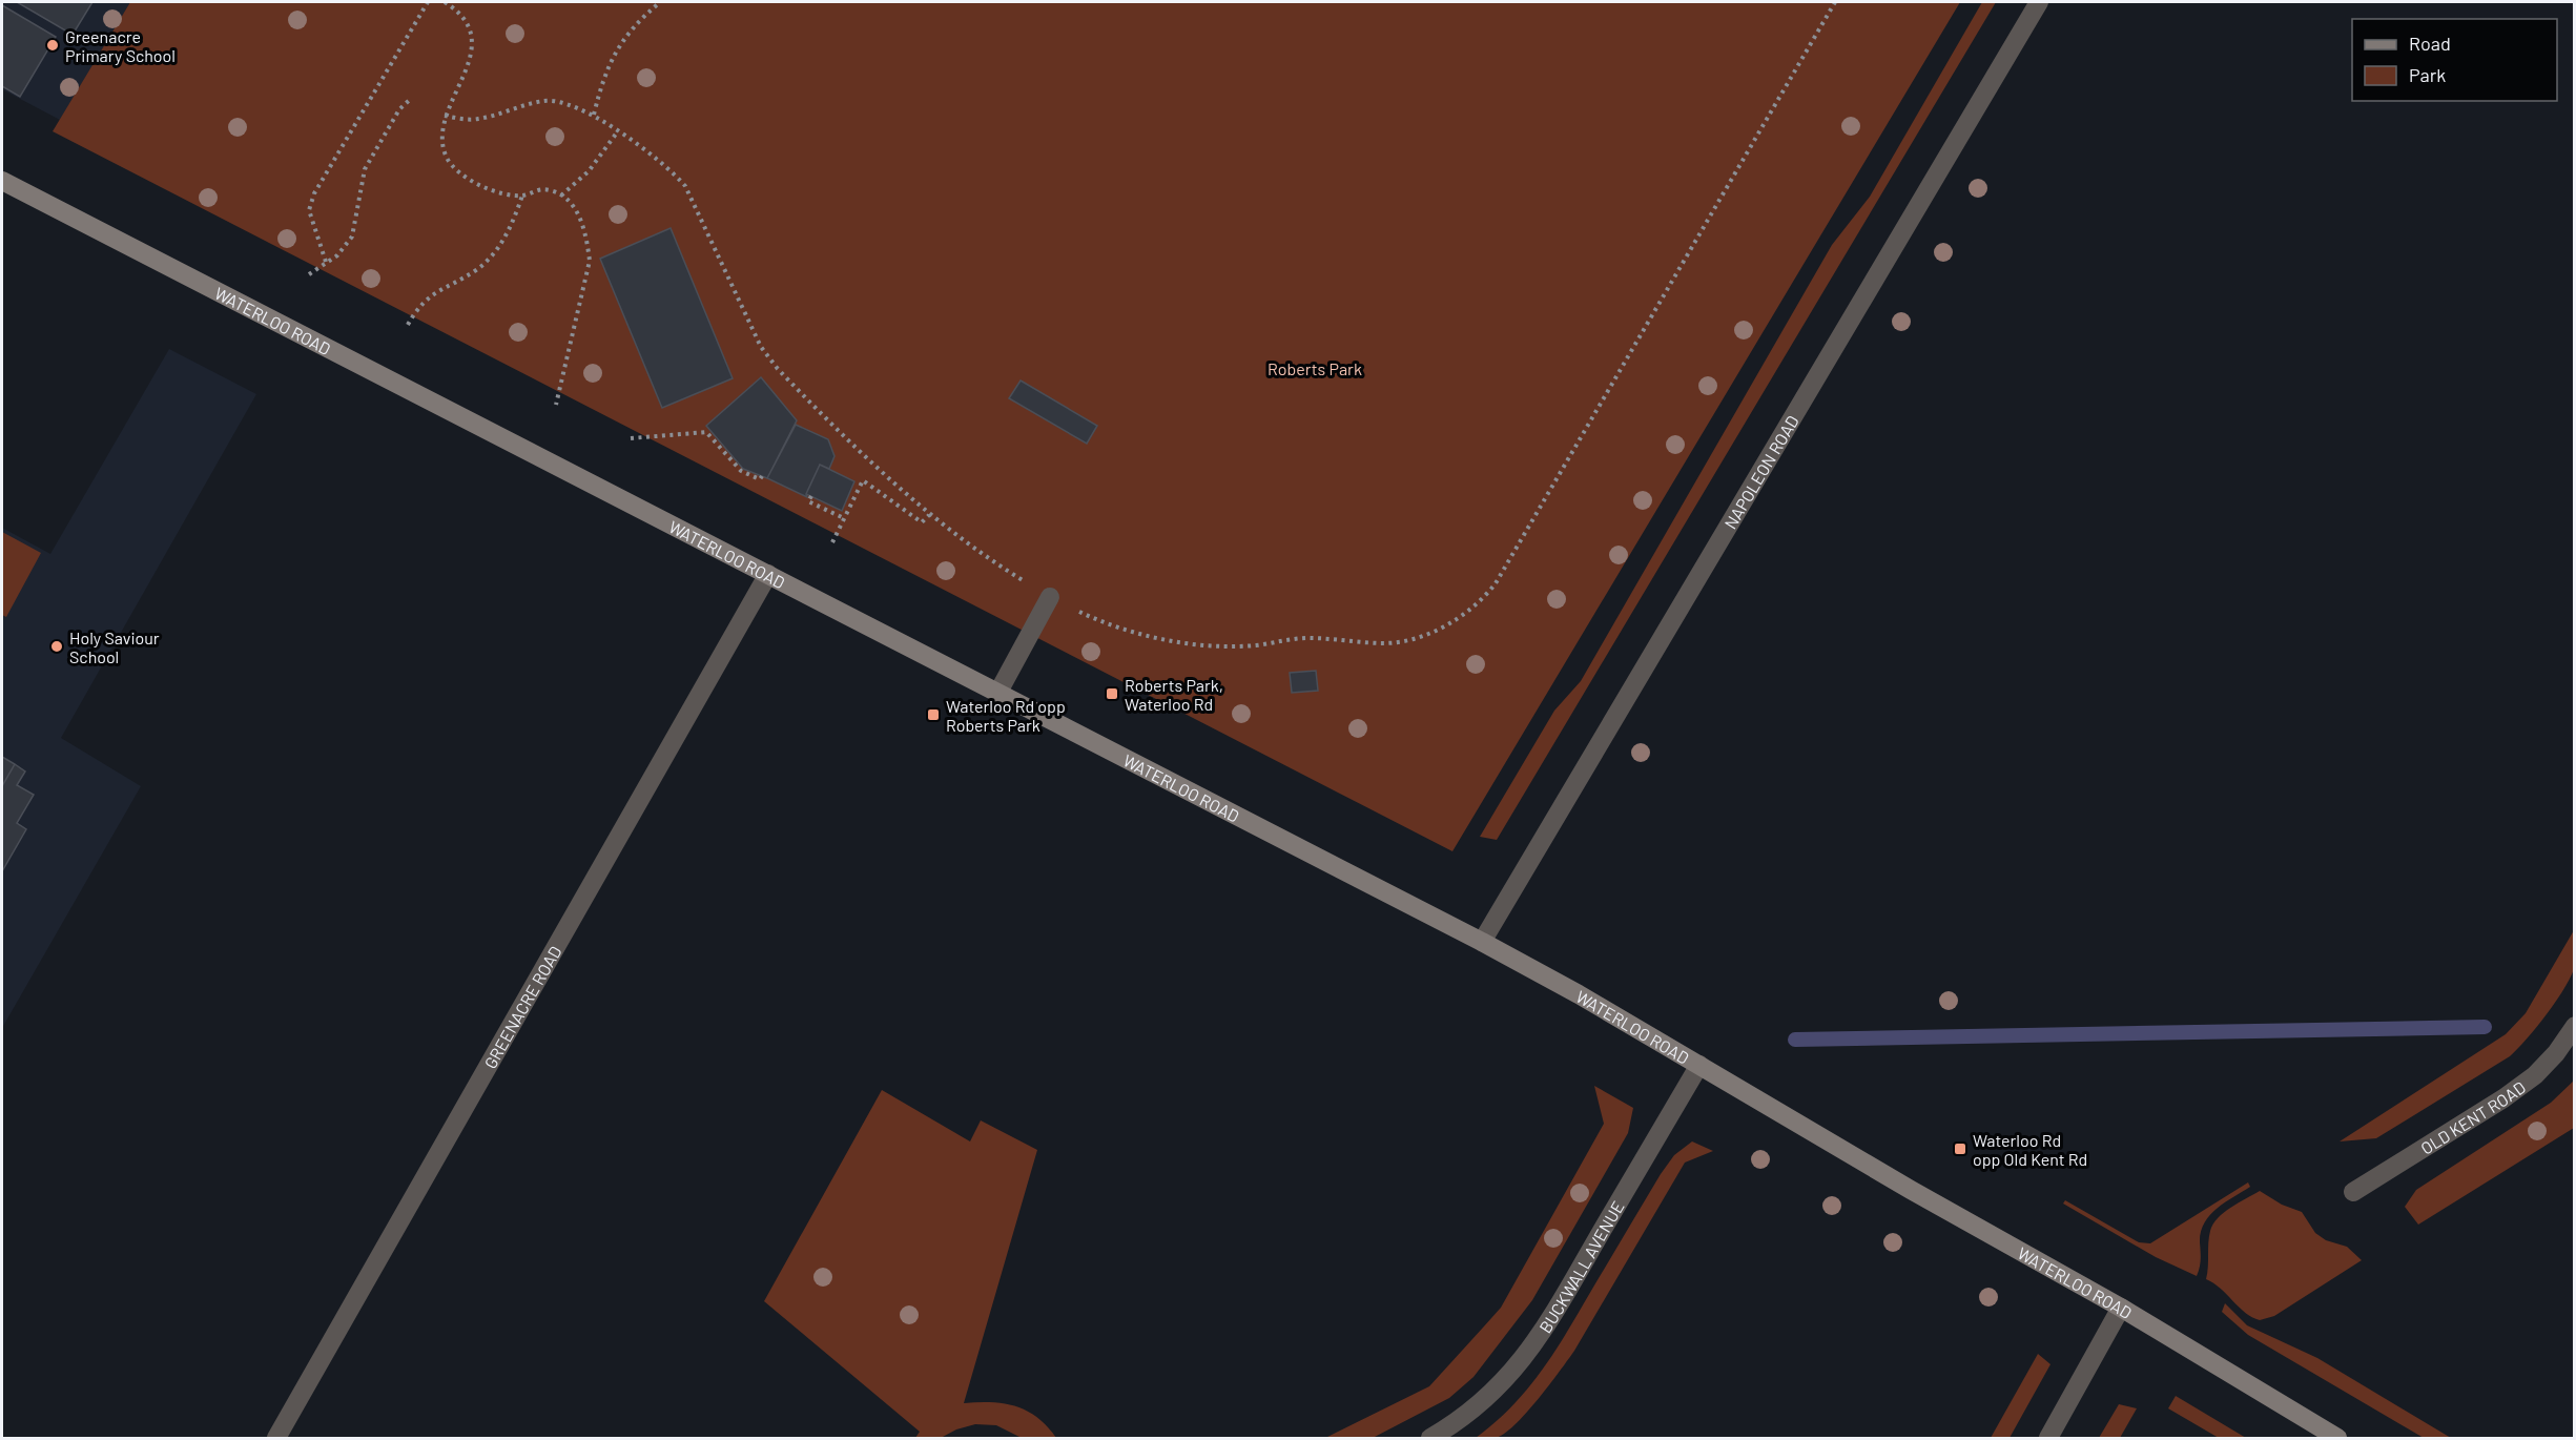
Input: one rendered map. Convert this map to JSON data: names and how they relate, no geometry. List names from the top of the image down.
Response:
{
  "streets": {
    "main road": ["WATERLOO ROAD"],
    "street": [
      "NAPOLEON ROAD",
      "GREENACRE ROAD",
      "OLD KENT ROAD",
      "BUCKWALL AVENUE"
    ]
  },
  "crossings": [
    ["WATERLOO ROAD", "NAPOLEON ROAD"],
    ["WATERLOO ROAD", "GREENACRE ROAD"],
    ["WATERLOO ROAD", "BUCKWALL AVENUE"]
  ],
  "parks": ["Roberts Park"],
  "places": {
    "other": ["Greenacre Primary School", "Holy Saviour School"],
    "transit": ["Roberts Park, Waterloo Rd", "Waterloo Rd opp Roberts Park", "Waterloo Rd opp Old Kent Rd"]
  },
  "legend": ["Road", "Park"]
}
